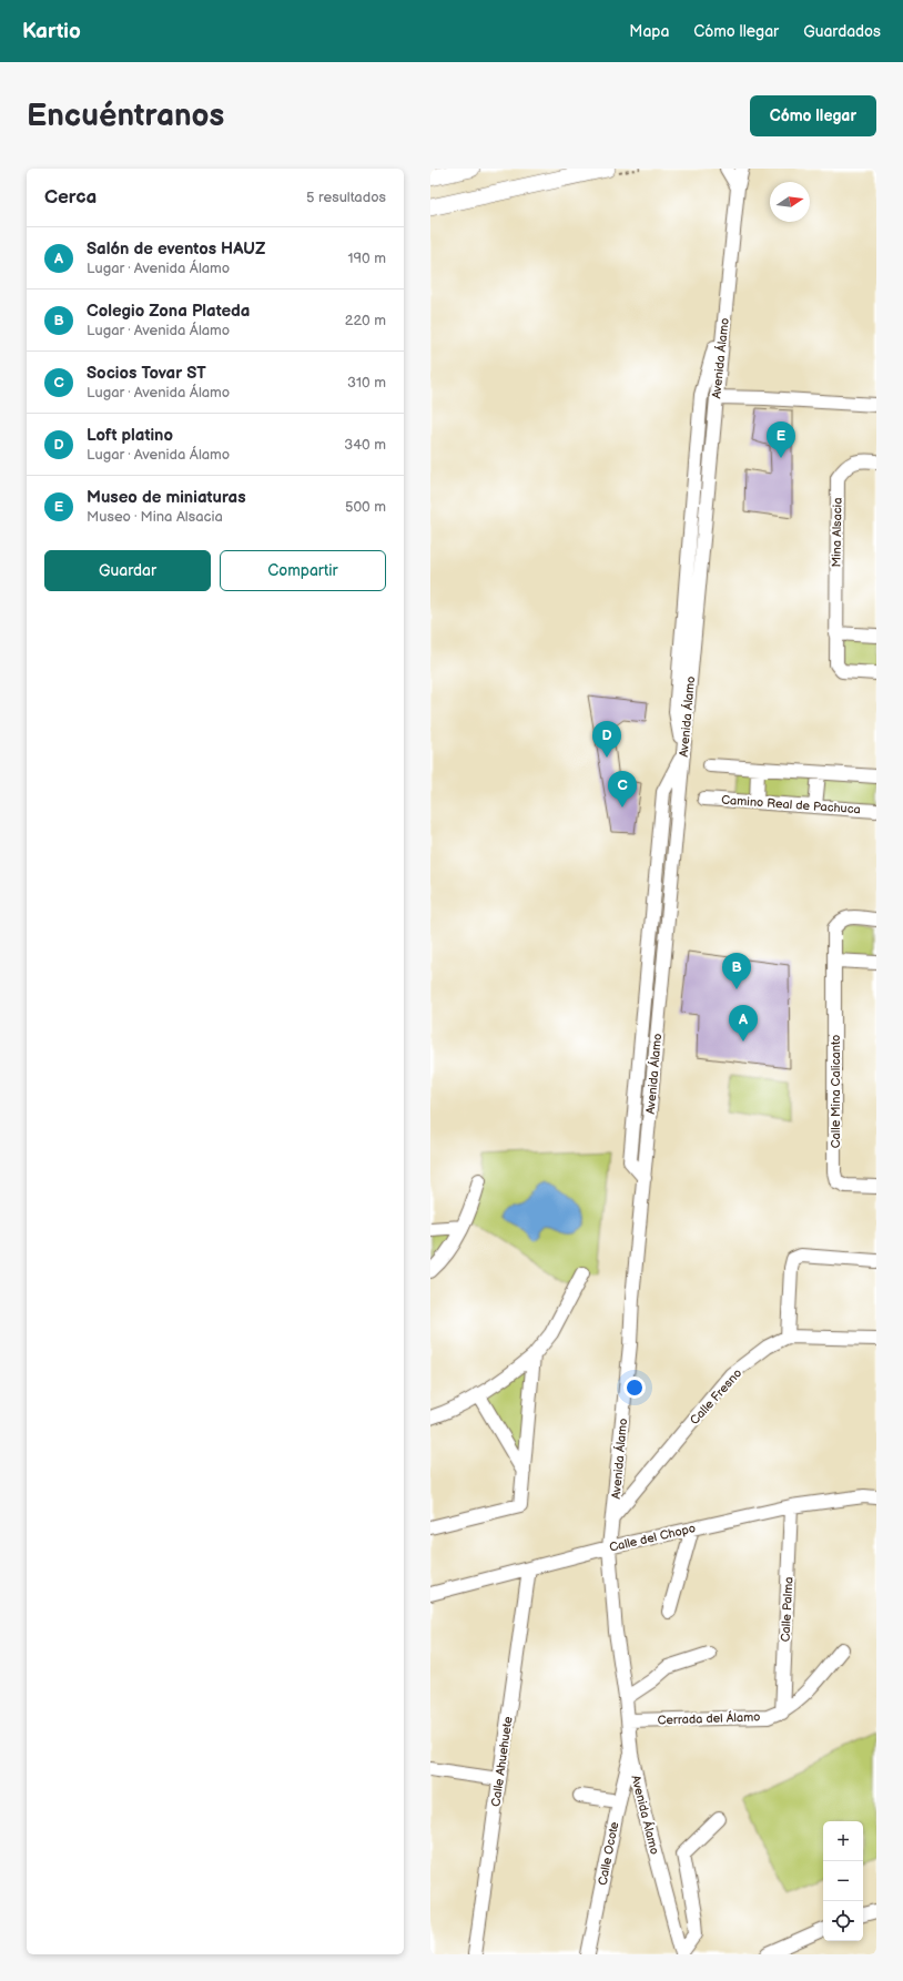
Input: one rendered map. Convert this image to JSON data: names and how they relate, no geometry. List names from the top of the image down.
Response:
{
  "streets": {
    "street": [
      "Avenida Álamo",
      "Mina Alsacia",
      "Camino Real de Pachuca",
      "Calle Mina Calicanto",
      "Calle Fresno",
      "Calle del Chopo",
      "Calle Palma",
      "Cerrada del Álamo",
      "Calle Ahuehuete",
      "Calle Ocote"
    ]
  },
  "crossings": [
    ["Avenida Álamo", "Calle Fresno"],
    ["Avenida Álamo", "Calle del Chopo"],
    ["Avenida Álamo", "Cerrada del Álamo"],
    ["Avenida Álamo", "Calle Ocote"],
    ["Calle del Chopo", "Calle Palma"],
    ["Calle del Chopo", "Calle Ahuehuete"],
    ["Calle Palma", "Cerrada del Álamo"]
  ],
  "north": "right",
  "page": {
    "header": "Kartio",
    "nav": ["Mapa", "Cómo llegar", "Guardados"],
    "buttons": [
      "Cómo llegar",
      ["Guardar", "Compartir"]
    ],
    "title": "Encuéntranos",
    "heading": ["Cerca", "5 resultados"],
    "list": [
      {
        "mark": "A",
        "name": "Salón de eventos HAUZ",
        "note": "Lugar · Avenida Álamo",
        "value": "190 m"
      },
      {
        "mark": "B",
        "name": "Colegio Zona Plateda",
        "note": "Lugar · Avenida Álamo",
        "value": "220 m"
      },
      {
        "mark": "C",
        "name": "Socios Tovar ST",
        "note": "Lugar · Avenida Álamo",
        "value": "310 m"
      },
      {
        "mark": "D",
        "name": "Loft platino",
        "note": "Lugar · Avenida Álamo",
        "value": "340 m"
      },
      {
        "mark": "E",
        "name": "Museo de miniaturas",
        "note": "Museo · Mina Alsacia",
        "value": "500 m"
      }
    ],
    "pins": [
      "E",
      "D",
      "C",
      "B",
      "A"
    ],
    "map_buttons": ["+", "−"]
  }
}
